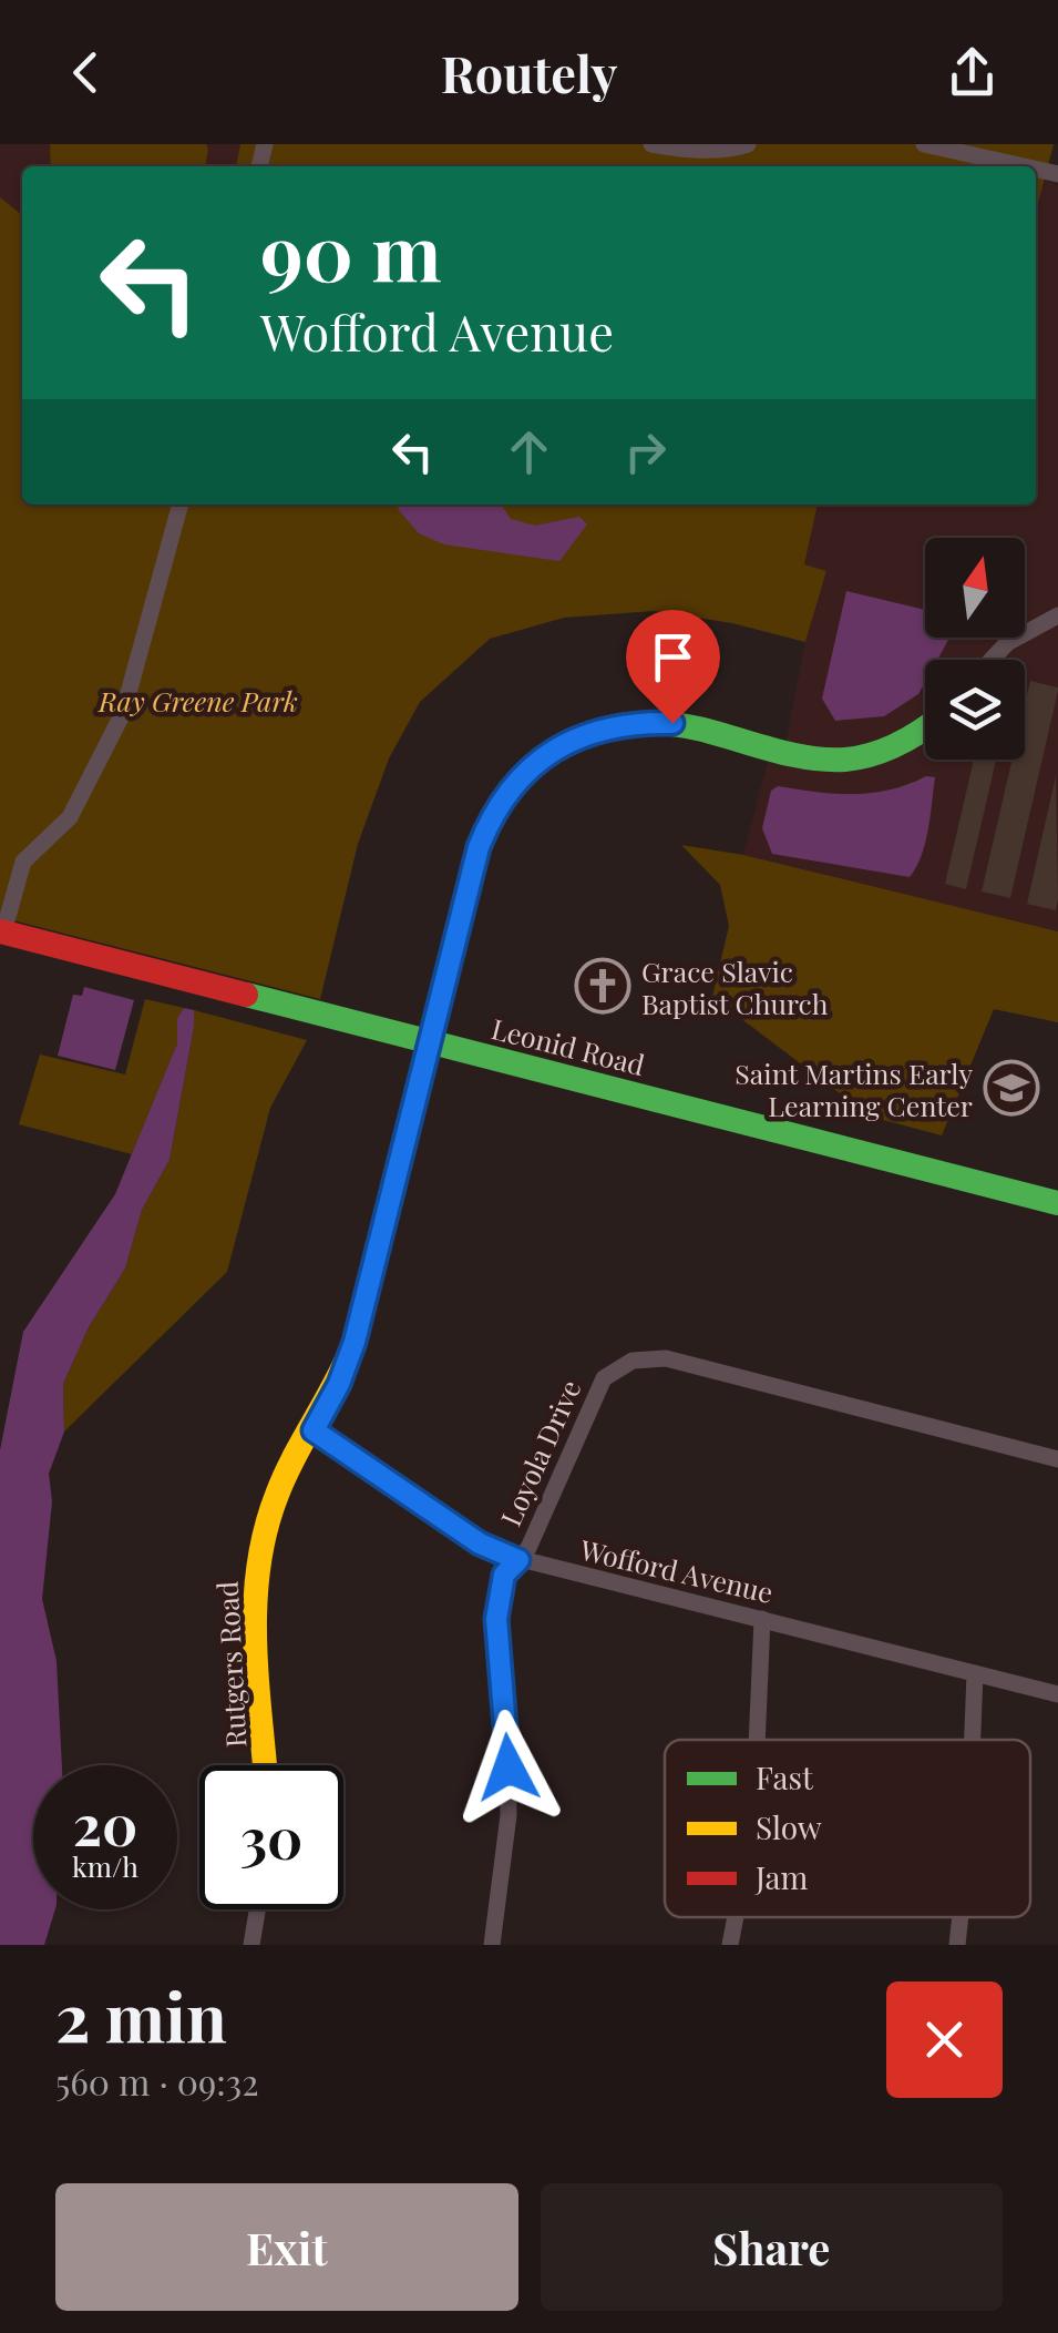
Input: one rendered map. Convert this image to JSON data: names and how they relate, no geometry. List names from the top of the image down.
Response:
{
  "streets": {
    "street": [
      "Leonid Road",
      "Loyola Drive",
      "Wofford Avenue",
      "Rutgers Road"
    ]
  },
  "crossings": [
    ["Leonid Road", "Rutgers Road"],
    ["Loyola Drive", "Wofford Avenue"],
    ["Wofford Avenue", "Rutgers Road"]
  ],
  "parks": ["Ray Greene Park"],
  "places": {
    "church": ["Grace Slavic Baptist Church"],
    "school or university": ["Saint Martins Early Learning Center"]
  },
  "legend": ["Fast", "Slow", "Jam"],
  "north": "top",
  "page": {
    "header": "Routely",
    "turn": ["90 m", "Wofford Avenue"],
    "speed": "20 km/h",
    "limit": "30",
    "heading": ["2 min", "560 m · 09:32"],
    "buttons": ["Exit", "Share"]
  }
}
